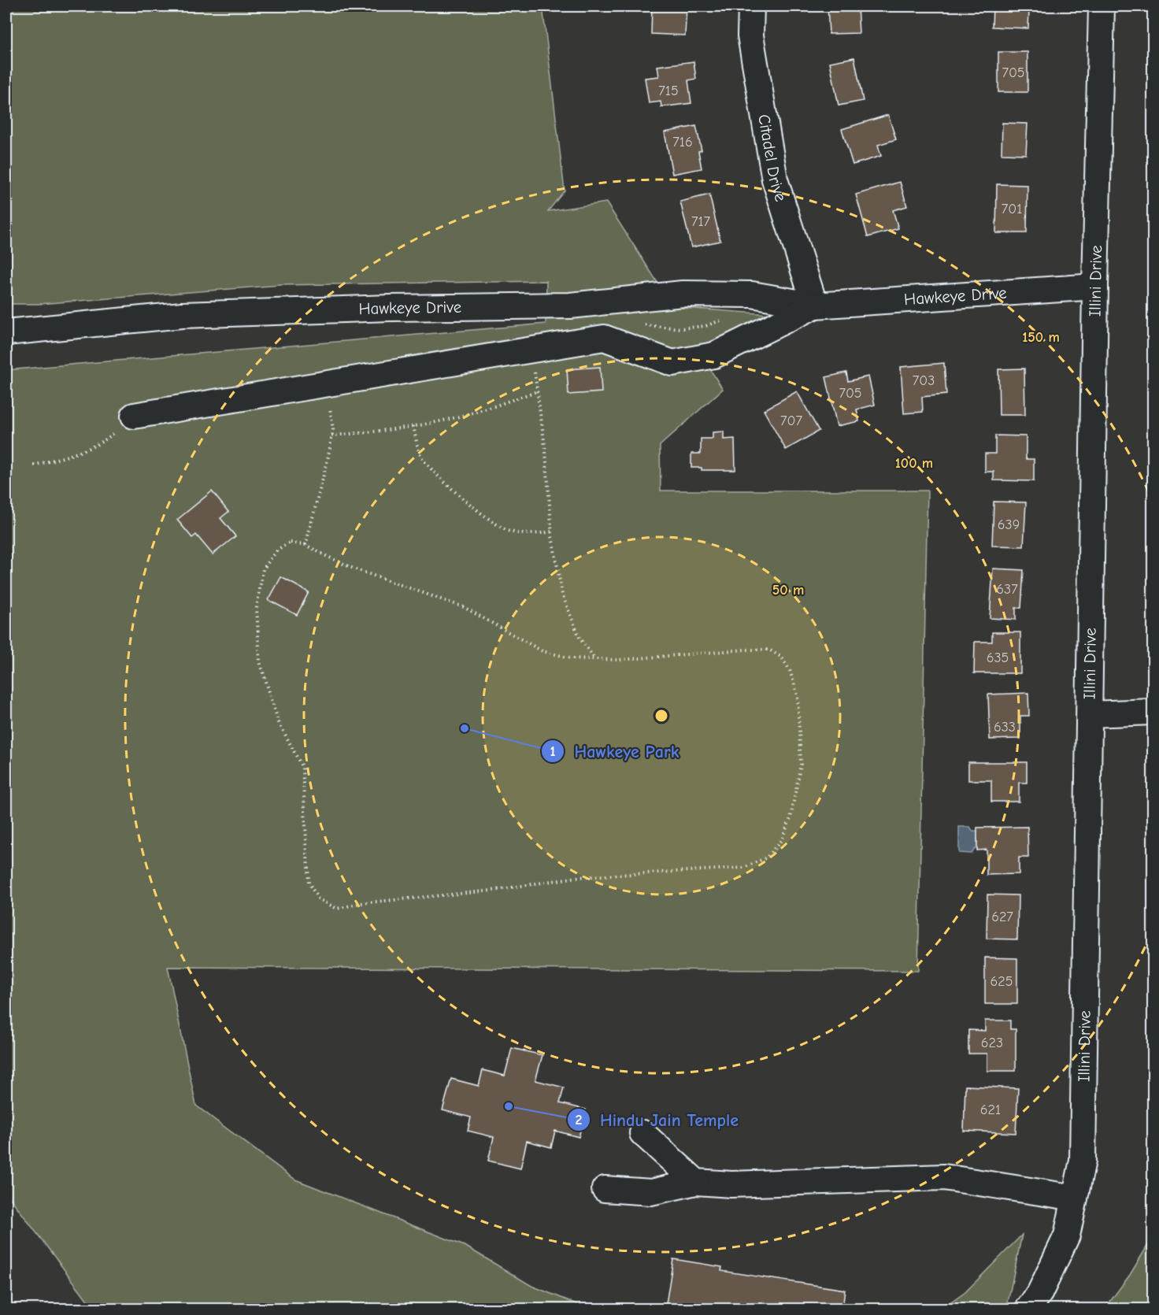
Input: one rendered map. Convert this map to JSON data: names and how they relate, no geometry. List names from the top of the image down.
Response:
{
  "streets": {
    "street": ["Citadel Drive", "Illini Drive", "Hawkeye Drive"]
  },
  "crossings": [
    ["Citadel Drive", "Hawkeye Drive"],
    ["Illini Drive", "Hawkeye Drive"]
  ],
  "places": ["Hawkeye Park", "Hindu Jain Temple"],
  "house_numbers": [
    "705",
    "715",
    "716",
    "701",
    "717",
    "703",
    "705",
    "707",
    "639",
    "637",
    "635",
    "633",
    "627",
    "625",
    "623",
    "621"
  ],
  "rings": ["150 m", "100 m", "50 m"]
}
